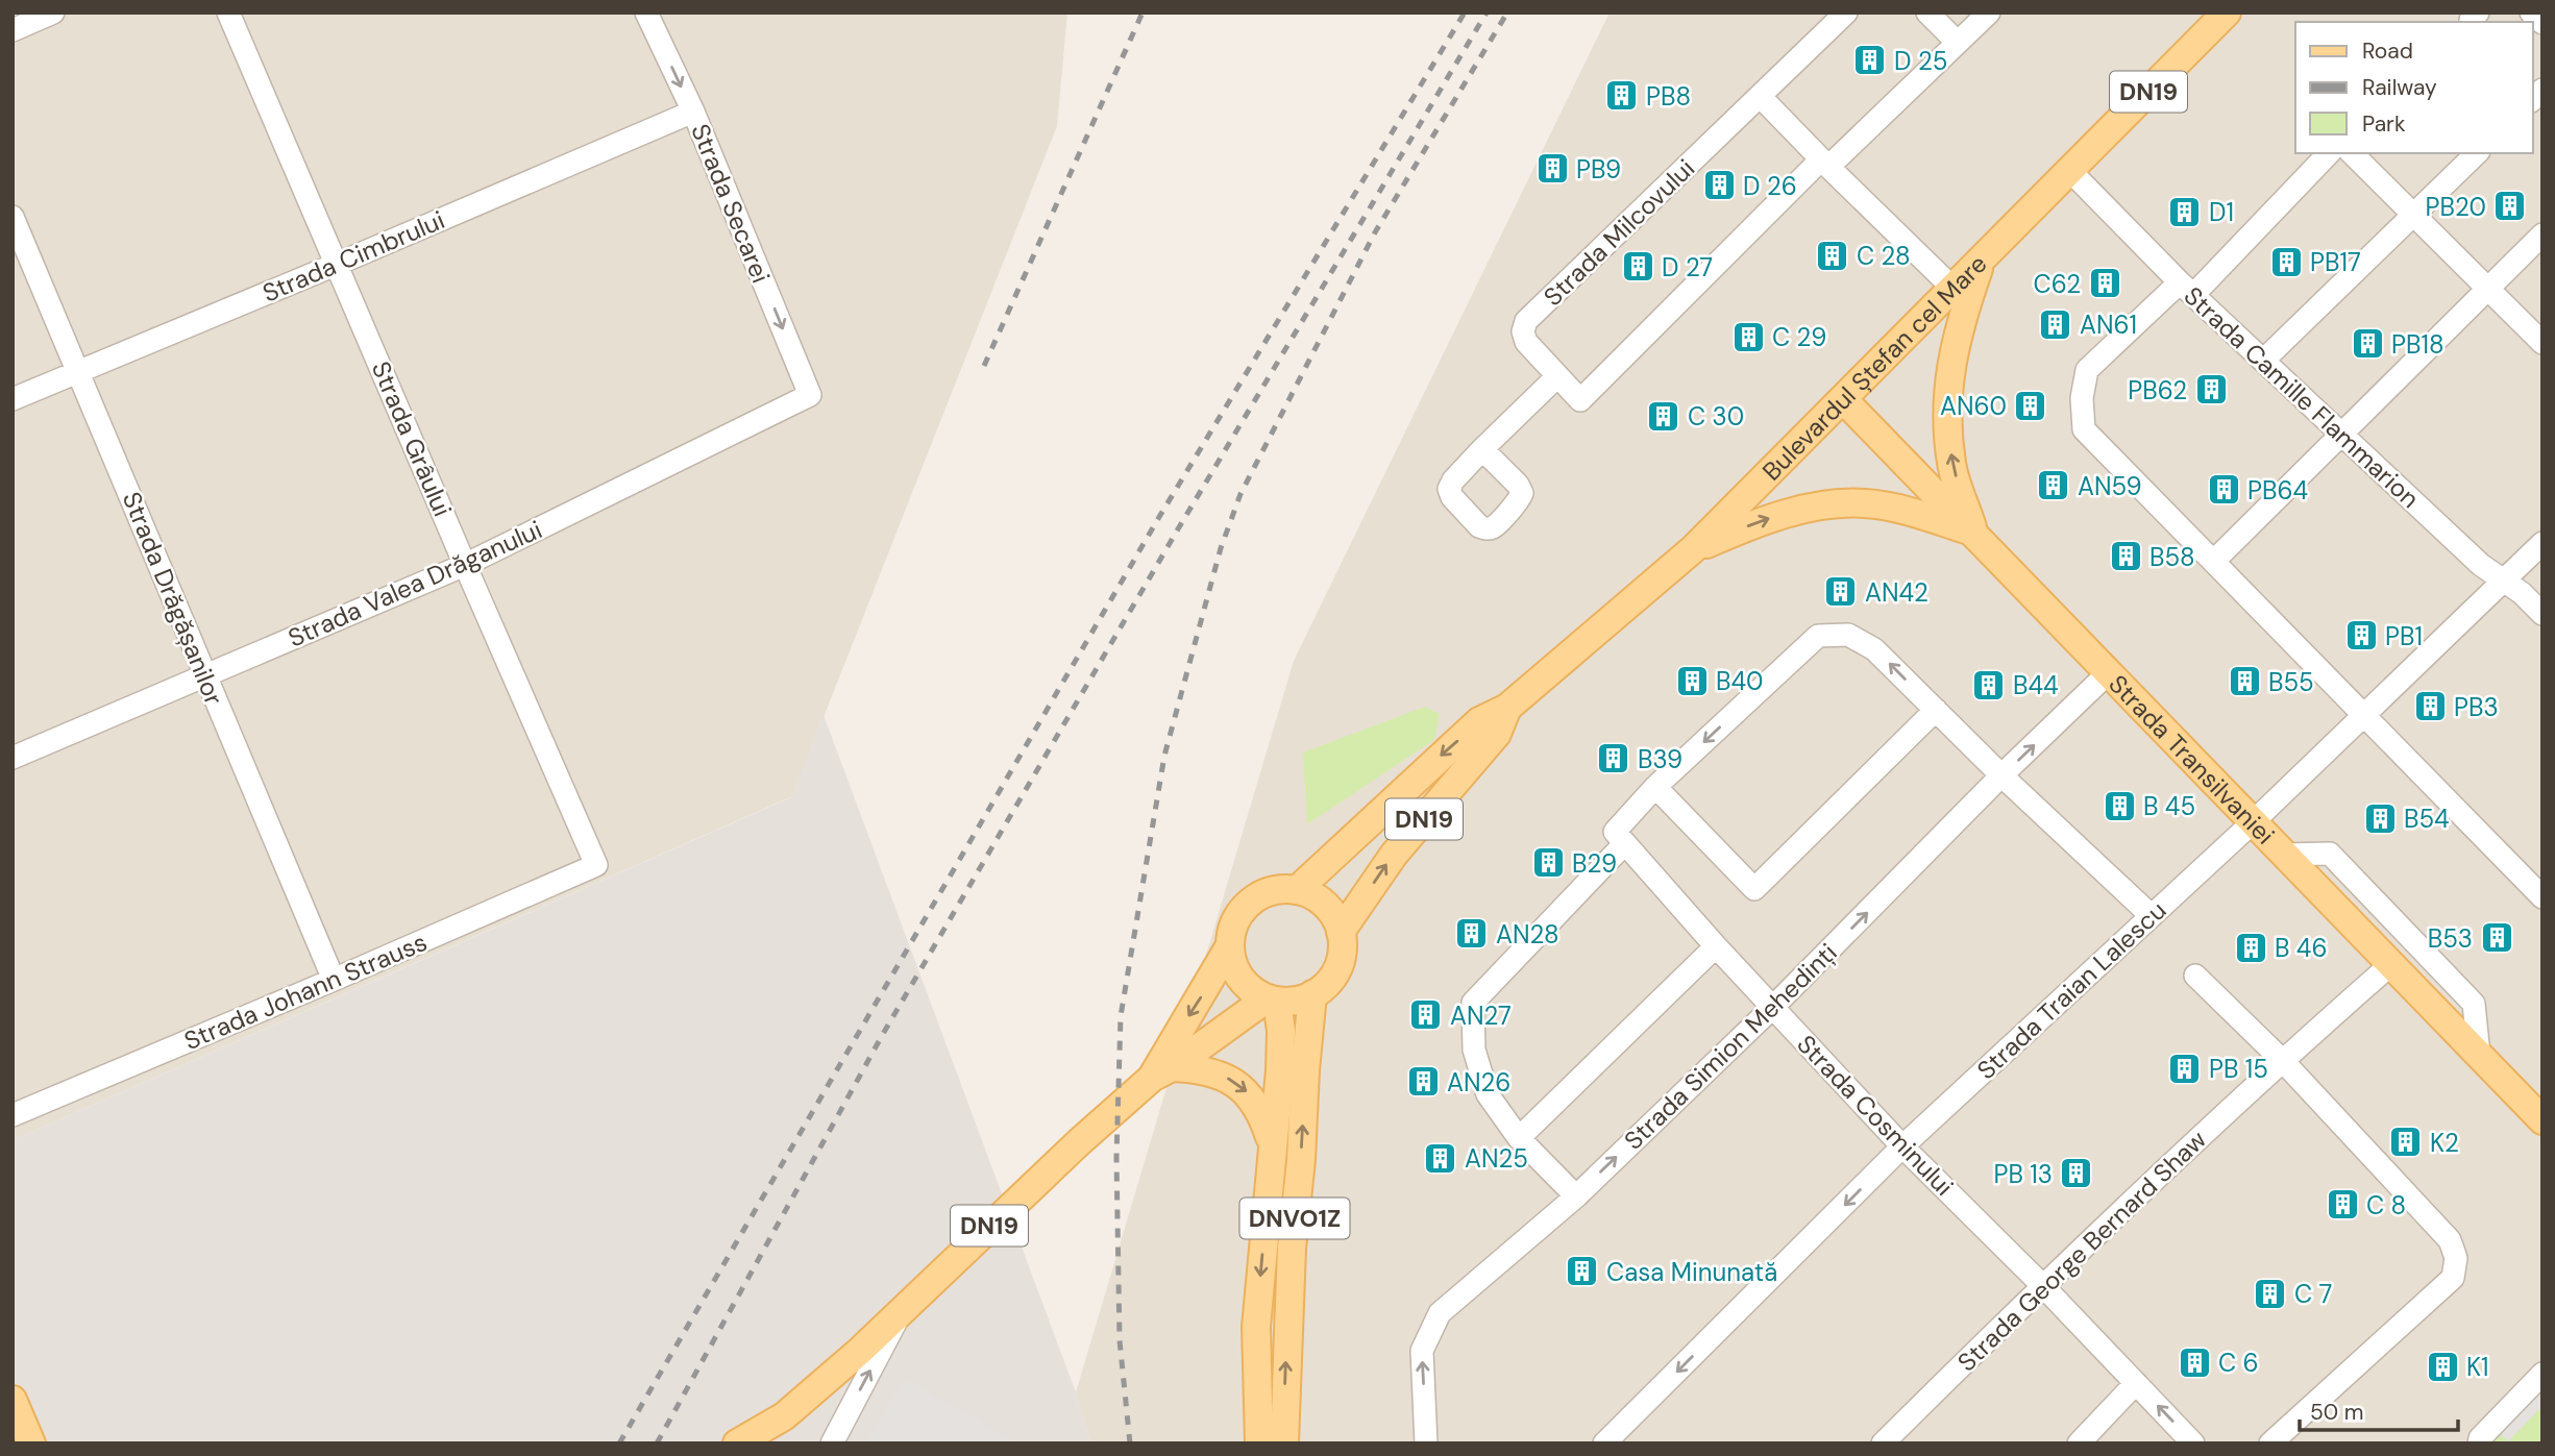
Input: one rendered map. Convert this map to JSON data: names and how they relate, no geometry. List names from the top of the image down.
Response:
{
  "streets": {
    "main road": [
      "DN19",
      "Bulevardul Ștefan cel Mare",
      "Strada Transilvaniei",
      "DNVO1Z"
    ],
    "street": [
      "Strada Secarei",
      "Strada Milcovului",
      "Strada Cimbrului",
      "Strada Camille Flammarion",
      "Strada Grâului",
      "Strada Valea Drăganului",
      "Strada Drăgășanilor",
      "Strada Traian Lalescu",
      "Strada Johann Strauss",
      "Strada Simion Mehedinți",
      "Strada Cosminului",
      "Strada George Bernard Shaw"
    ]
  },
  "crossings": [
    ["DN19", "Bulevardul Ștefan cel Mare"],
    ["DN19", "DNVO1Z"],
    ["Strada Secarei", "Strada Cimbrului"],
    ["Strada Secarei", "Strada Valea Drăganului"],
    ["Strada Cimbrului", "Strada Grâului"],
    ["Strada Cimbrului", "Strada Drăgășanilor"],
    ["Bulevardul Ștefan cel Mare", "Strada Camille Flammarion"],
    ["Bulevardul Ștefan cel Mare", "Strada Transilvaniei"],
    ["Bulevardul Ștefan cel Mare", "DNVO1Z"],
    ["Strada Camille Flammarion", "Strada Traian Lalescu"],
    ["Strada Grâului", "Strada Valea Drăganului"],
    ["Strada Grâului", "Strada Johann Strauss"],
    ["Strada Valea Drăganului", "Strada Drăgășanilor"],
    ["Strada Drăgășanilor", "Strada Johann Strauss"],
    ["Strada Transilvaniei", "Strada Traian Lalescu"],
    ["Strada Transilvaniei", "Strada Simion Mehedinți"],
    ["Strada Transilvaniei", "Strada George Bernard Shaw"],
    ["Strada Traian Lalescu", "Strada Cosminului"],
    ["Strada Simion Mehedinți", "Strada Cosminului"],
    ["Strada Cosminului", "Strada George Bernard Shaw"]
  ],
  "one_way": ["Strada Secarei", "Strada Simion Mehedinți"],
  "places": {
    "building": [
      "D 25",
      "PB8",
      "PB9",
      "D 26",
      "PB20",
      "D1",
      "C 28",
      "PB17",
      "D 27",
      "C62",
      "AN61",
      "C 29",
      "PB18",
      "PB62",
      "AN60",
      "C 30",
      "AN59",
      "PB64",
      "B58",
      "AN42",
      "PB1",
      "B40",
      "B55",
      "B44",
      "PB3",
      "B39",
      "B 45",
      "B54",
      "B29",
      "AN28",
      "B53",
      "B 46",
      "AN27",
      "PB 15",
      "AN26",
      "K2",
      "AN25",
      "PB 13",
      "C 8",
      "Casa Minunată",
      "C 7",
      "C 6",
      "K1"
    ]
  },
  "legend": ["Road", "Railway", "Park"],
  "scale_bar": "50 m"
}
